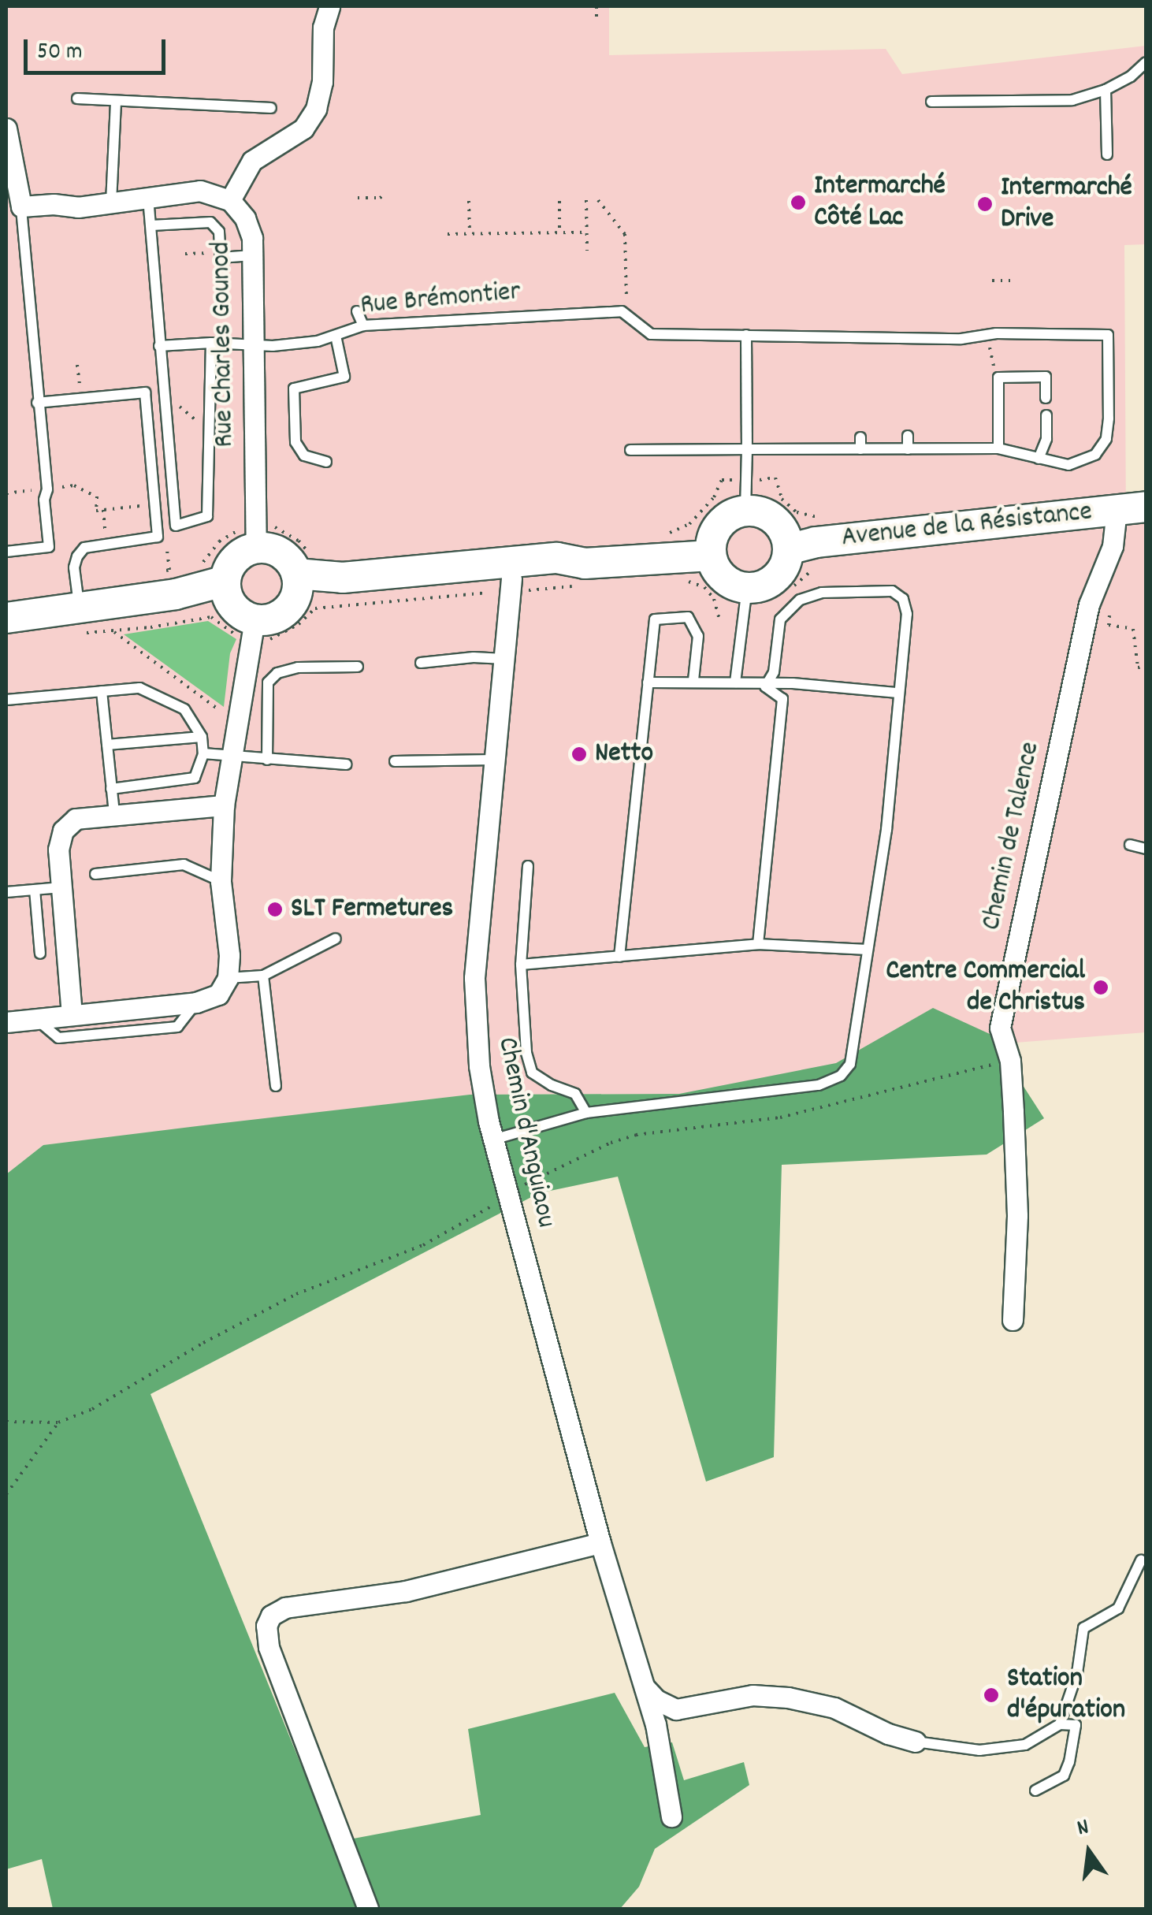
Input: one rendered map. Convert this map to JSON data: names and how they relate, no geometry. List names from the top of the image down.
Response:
{
  "streets": {
    "main road": ["Avenue de la Résistance"],
    "street": ["Rue Charles Gounod", "Chemin de Talence", "Chemin d'Anguiaou"],
    "lane": ["Rue Brémontier"]
  },
  "crossings": [
    ["Rue Brémontier", "Rue Charles Gounod"],
    ["Avenue de la Résistance", "Chemin de Talence"]
  ],
  "places": [
    "Intermarché Côté Lac",
    "Intermarché Drive",
    "Netto",
    "SLT Fermetures",
    "Centre Commercial de Christus",
    "Station d'épuration"
  ],
  "scale_bar": "50 m",
  "north": "top"
}
